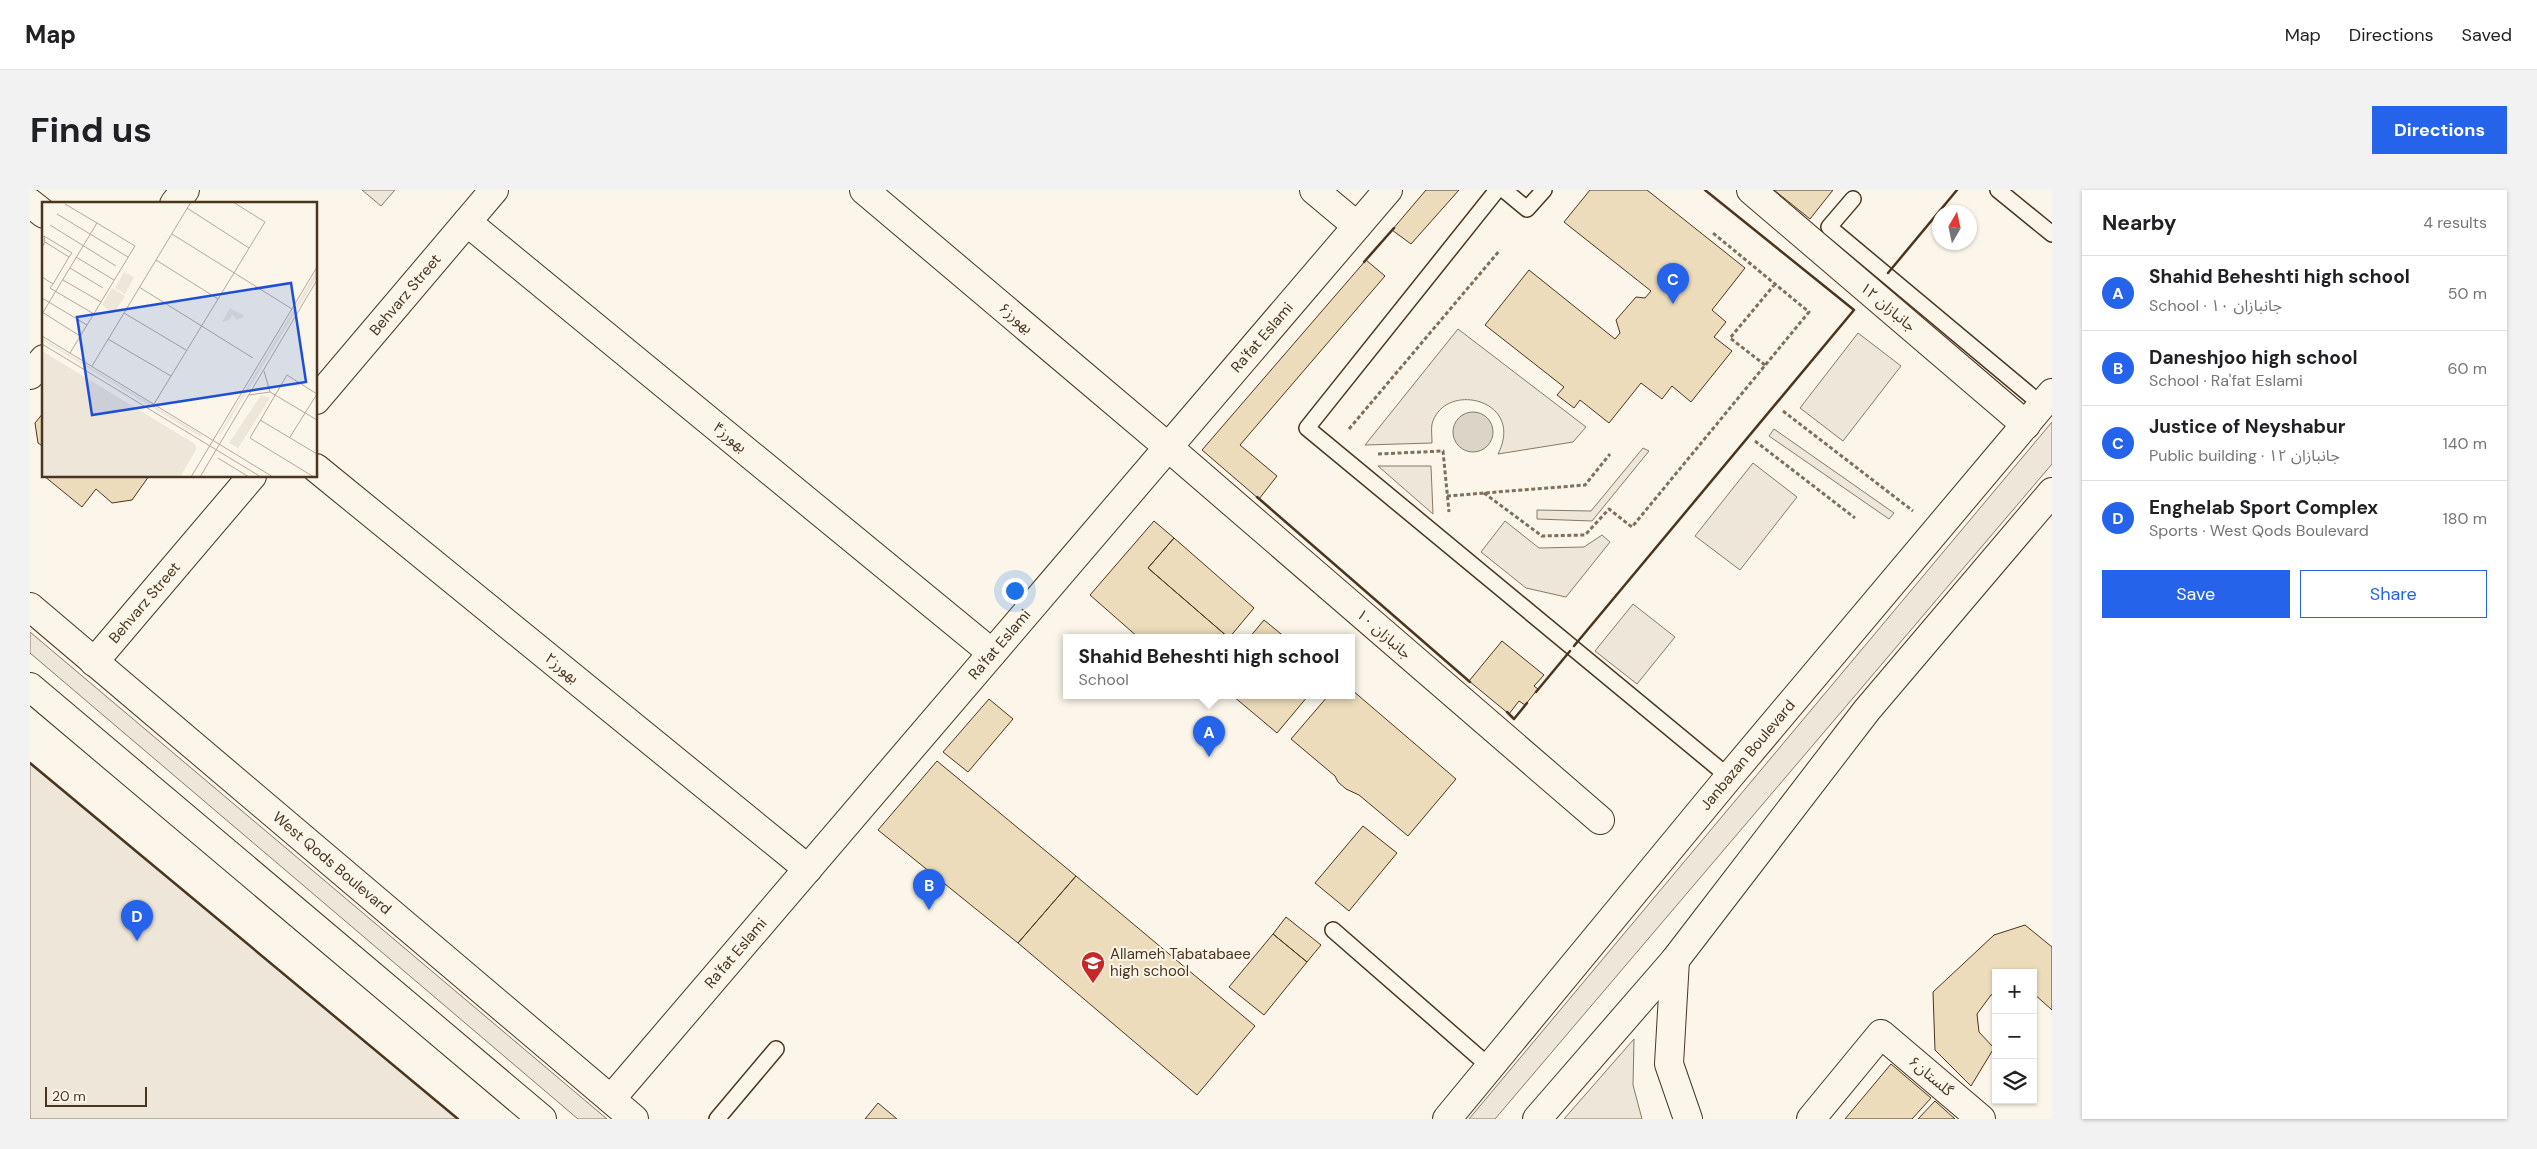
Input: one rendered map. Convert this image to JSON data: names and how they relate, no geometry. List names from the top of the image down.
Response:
{
  "streets": {
    "street": [
      "Behvarz Street",
      "جانبازان ۱۲",
      "بهورز۶",
      "Ra'fat Eslami",
      "بهورز۴",
      "جانبازان ۱۰",
      "بهورز۲",
      "Janbazan Boulevard",
      "West Qods Boulevard",
      "گلستان۶"
    ]
  },
  "crossings": [
    ["Behvarz Street", "بهورز۴"],
    ["Behvarz Street", "West Qods Boulevard"],
    ["جانبازان ۱۲", "Janbazan Boulevard"],
    ["بهورز۶", "Ra'fat Eslami"],
    ["بهورز۶", "جانبازان ۱۰"],
    ["Ra'fat Eslami", "بهورز۴"],
    ["Ra'fat Eslami", "جانبازان ۱۰"],
    ["Ra'fat Eslami", "بهورز۲"],
    ["Ra'fat Eslami", "West Qods Boulevard"]
  ],
  "places": {
    "school or university": ["Allameh Tabatabaee high school"]
  },
  "scale_bar": "20 m",
  "north": "top",
  "page": {
    "header": "Map",
    "nav": ["Map", "Directions", "Saved"],
    "buttons": [
      "Directions",
      ["Save", "Share"]
    ],
    "title": "Find us",
    "heading": ["Nearby", "4 results"],
    "list": [
      {
        "mark": "A",
        "name": "Shahid Beheshti high school",
        "note": "School · جانبازان ۱۰",
        "value": "50 m"
      },
      {
        "mark": "B",
        "name": "Daneshjoo high school",
        "note": "School · Ra'fat Eslami",
        "value": "60 m"
      },
      {
        "mark": "C",
        "name": "Justice of Neyshabur",
        "note": "Public building · جانبازان ۱۲",
        "value": "140 m"
      },
      {
        "mark": "D",
        "name": "Enghelab Sport Complex",
        "note": "Sports · West Qods Boulevard",
        "value": "180 m"
      }
    ],
    "pins": [
      "C",
      "A",
      "B",
      "D"
    ],
    "popup": ["Shahid Beheshti high school", "School"],
    "map_buttons": ["+", "−"],
    "scale": "20 m"
  }
}
